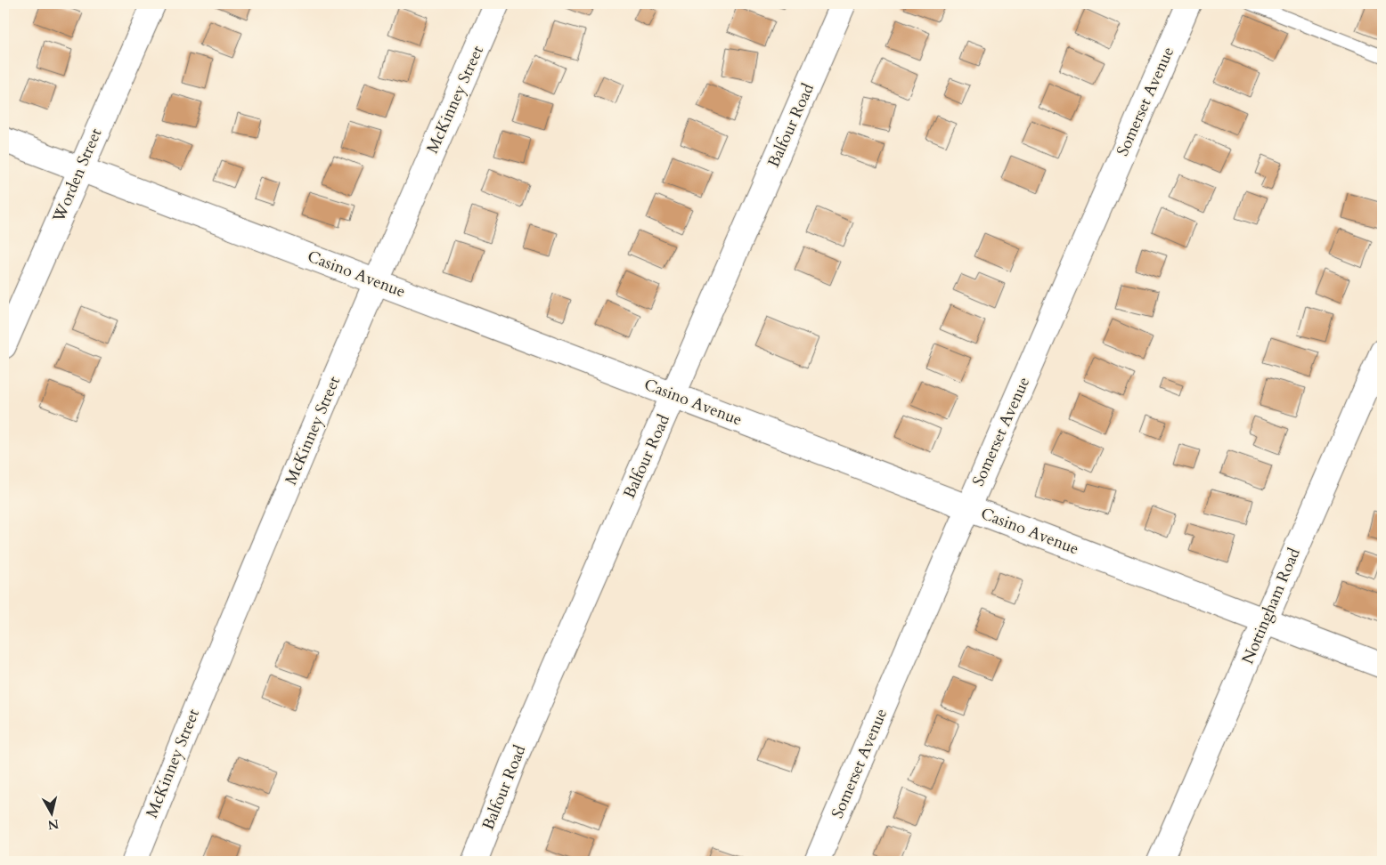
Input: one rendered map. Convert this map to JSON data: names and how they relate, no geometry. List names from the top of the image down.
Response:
{
  "streets": {
    "street": [
      "McKinney Street",
      "Somerset Avenue",
      "Balfour Road",
      "Worden Street",
      "Casino Avenue",
      "Nottingham Road"
    ]
  },
  "crossings": [
    ["McKinney Street", "Casino Avenue"],
    ["Somerset Avenue", "Casino Avenue"],
    ["Balfour Road", "Casino Avenue"],
    ["Worden Street", "Casino Avenue"],
    ["Casino Avenue", "Nottingham Road"]
  ],
  "north": "bottom"
}
